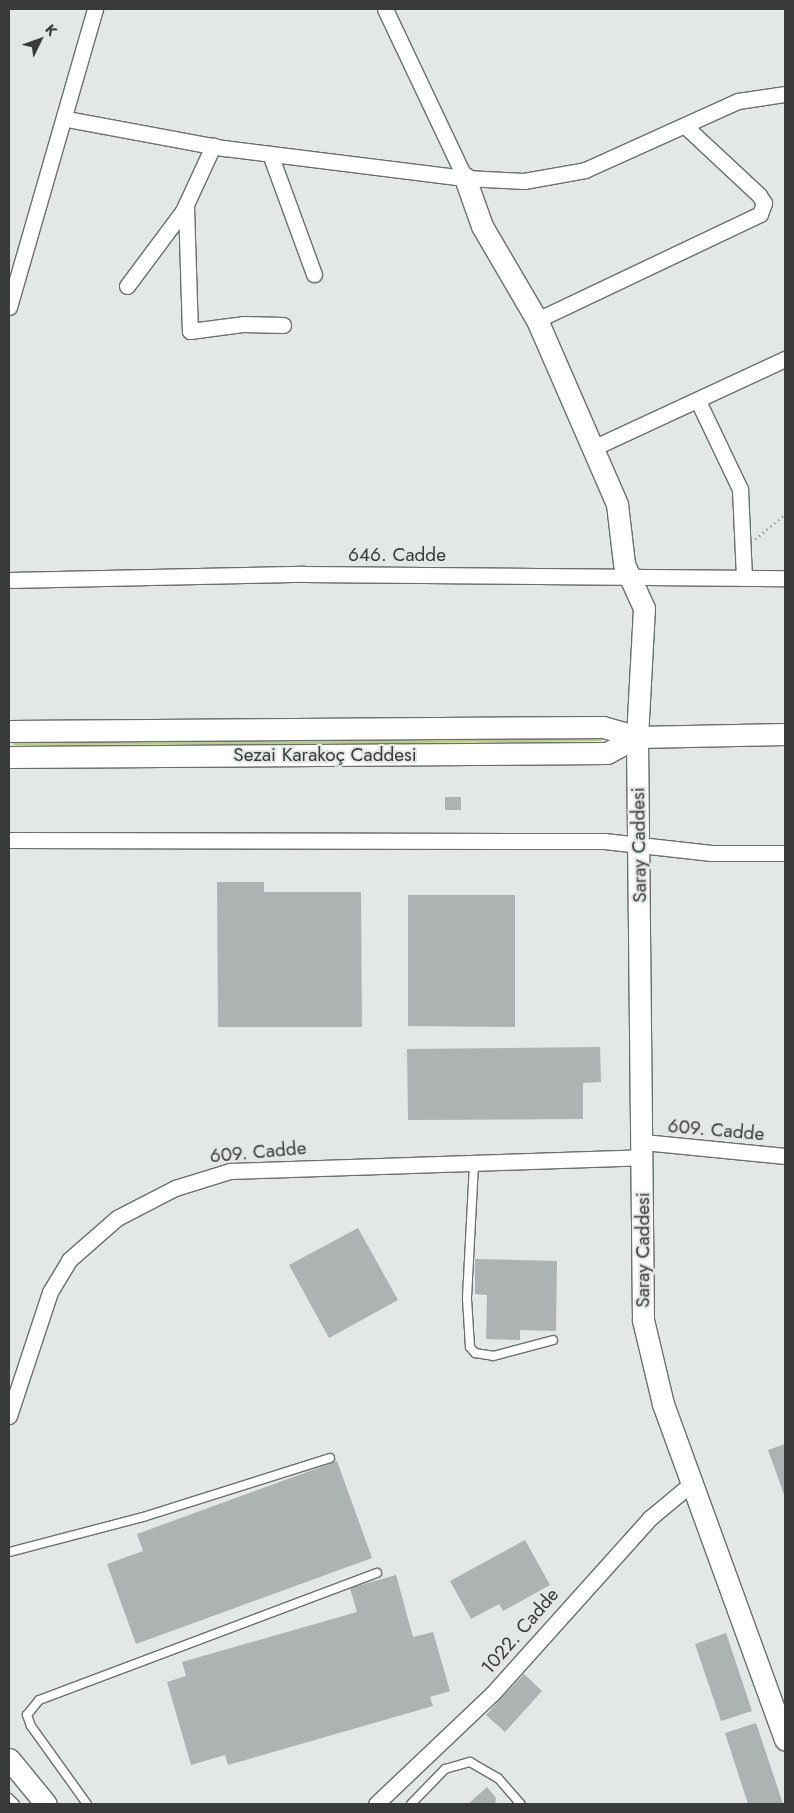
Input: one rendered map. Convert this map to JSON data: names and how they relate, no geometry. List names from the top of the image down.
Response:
{
  "streets": {
    "street": [
      "646. Cadde",
      "Sezai Karakoç Caddesi",
      "Saray Caddesi",
      "609. Cadde",
      "1022. Cadde"
    ]
  },
  "crossings": [
    ["646. Cadde", "Saray Caddesi"],
    ["Sezai Karakoç Caddesi", "Saray Caddesi"],
    ["Saray Caddesi", "609. Cadde"],
    ["Saray Caddesi", "1022. Cadde"]
  ],
  "north": "top right"
}
